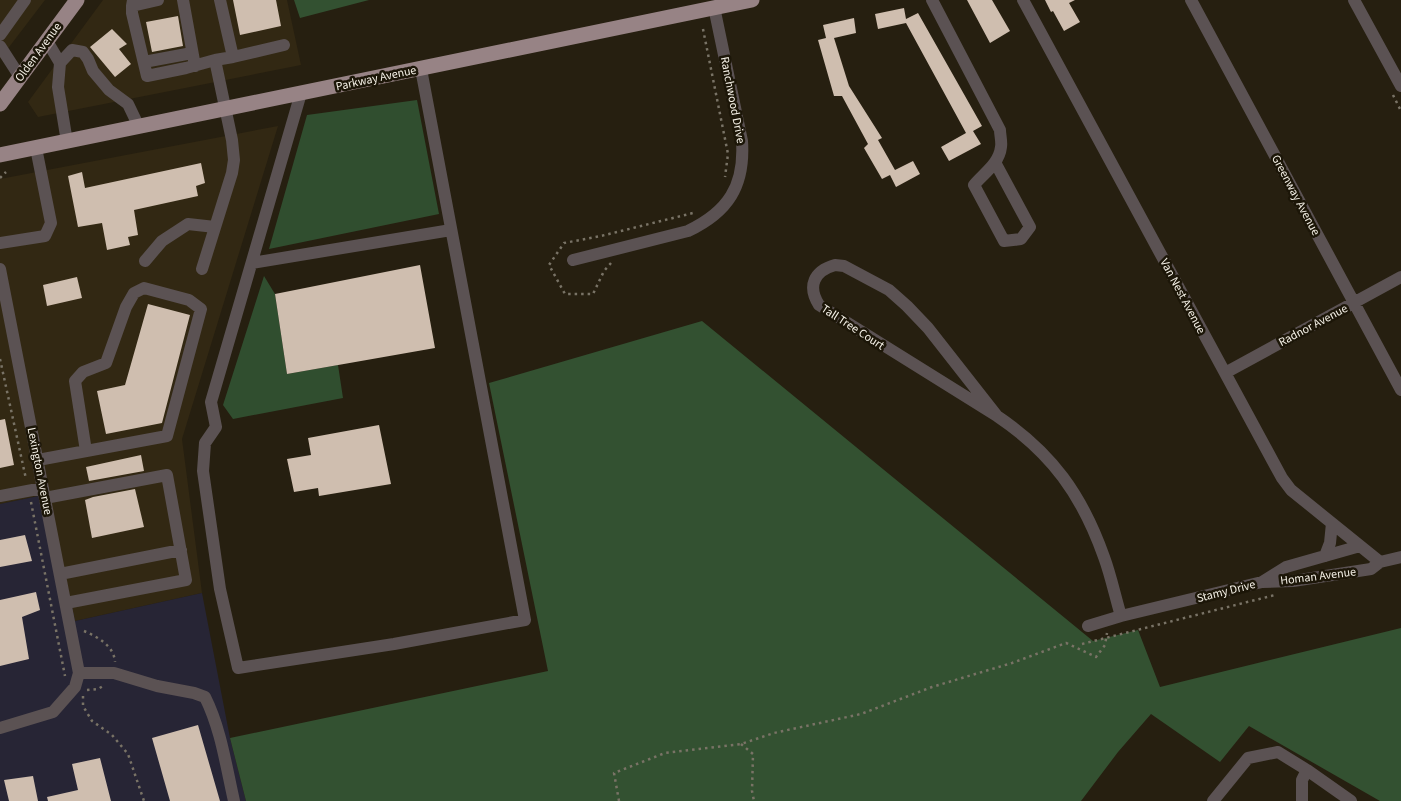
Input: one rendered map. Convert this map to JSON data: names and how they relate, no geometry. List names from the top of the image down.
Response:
{
  "streets": {
    "main road": ["Olden Avenue", "Parkway Avenue"],
    "street": [
      "Ranchwood Drive",
      "Greenway Avenue",
      "Van Nest Avenue",
      "Radnor Avenue",
      "Tall Tree Court",
      "Lexington Avenue",
      "Homan Avenue",
      "Stamy Drive"
    ]
  },
  "crossings": [
    ["Parkway Avenue", "Ranchwood Drive"],
    ["Greenway Avenue", "Radnor Avenue"],
    ["Van Nest Avenue", "Radnor Avenue"],
    ["Van Nest Avenue", "Homan Avenue"],
    ["Van Nest Avenue", "Stamy Drive"],
    ["Tall Tree Court", "Stamy Drive"],
    ["Homan Avenue", "Stamy Drive"]
  ]
}
